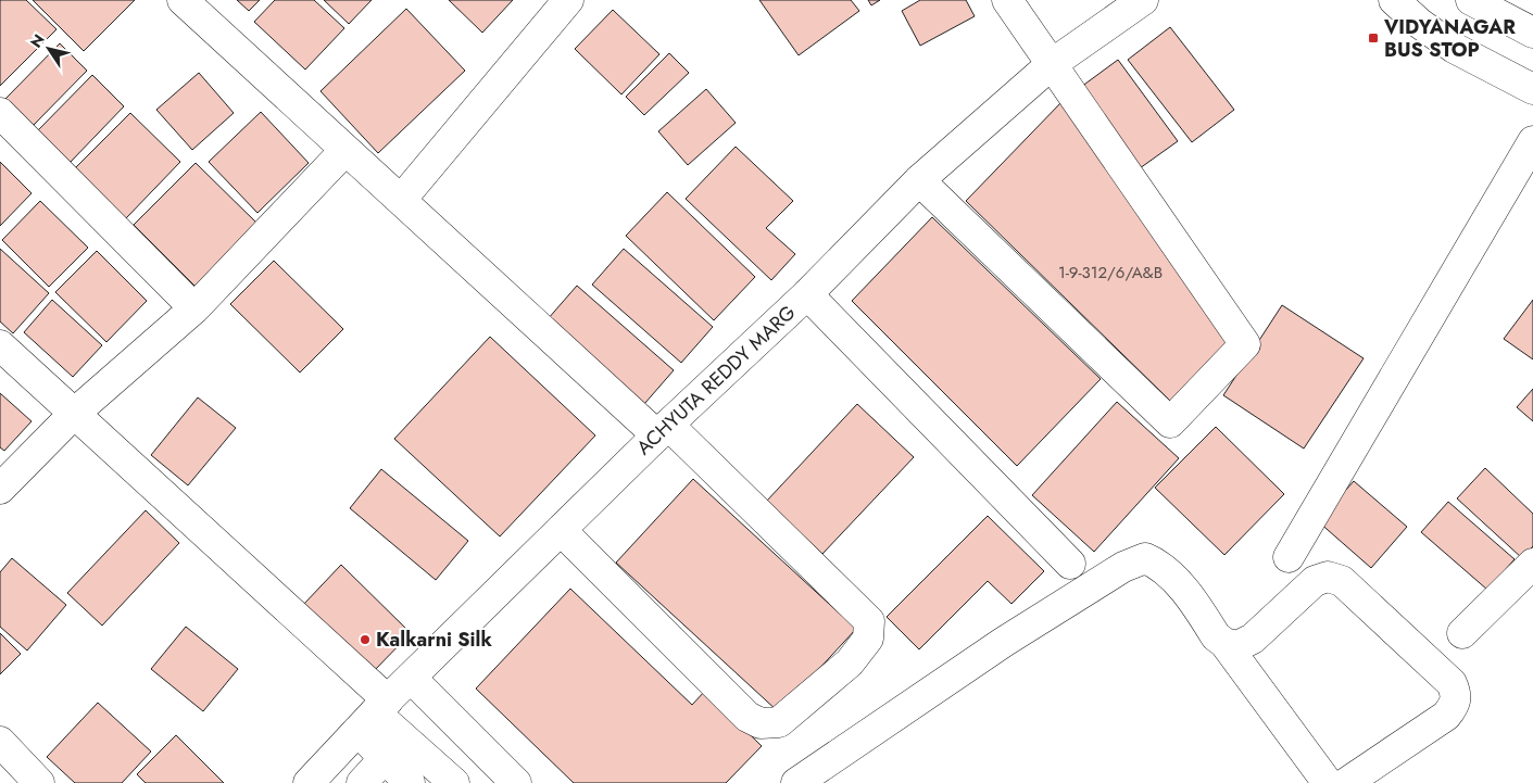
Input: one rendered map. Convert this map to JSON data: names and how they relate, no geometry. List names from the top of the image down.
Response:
{
  "streets": {
    "street": ["ACHYUTA REDDY MARG"]
  },
  "places": {
    "transit": ["VIDYANAGAR BUS STOP"],
    "other": ["Kalkarni Silk"]
  },
  "house_numbers": ["1-9-312/6/A&B"],
  "north": "top left"
}
